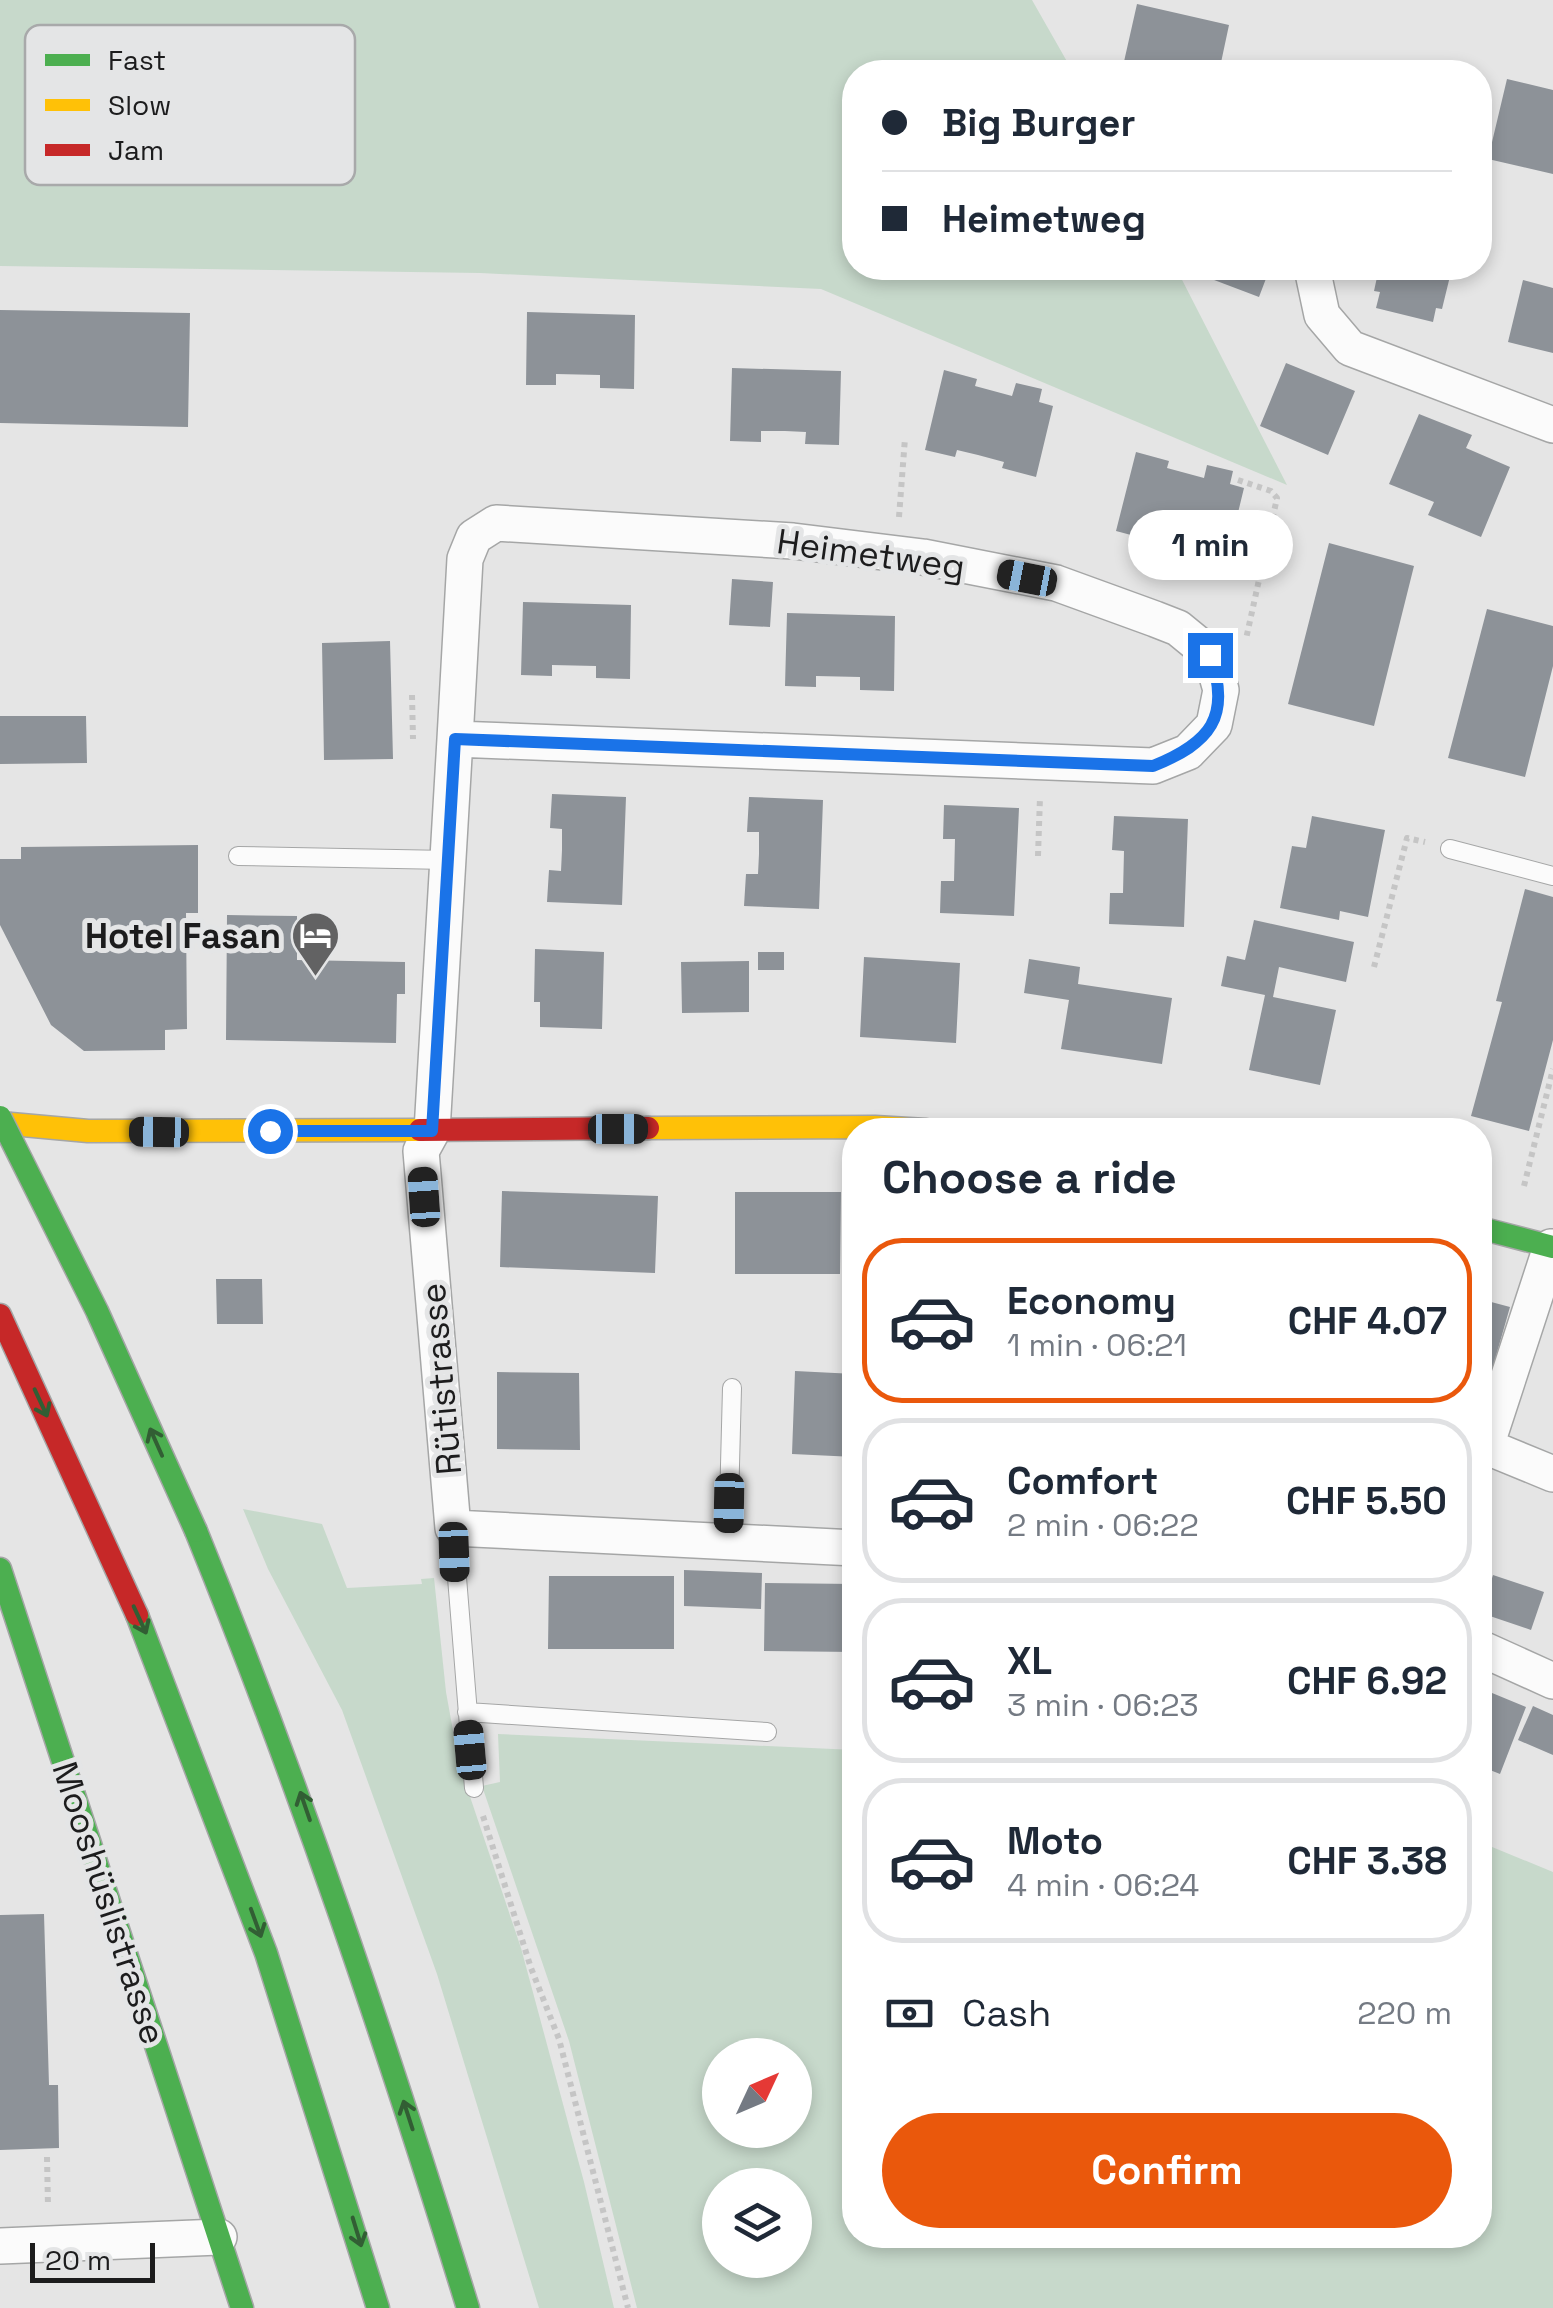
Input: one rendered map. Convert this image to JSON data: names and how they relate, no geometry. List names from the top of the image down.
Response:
{
  "streets": {
    "main road": ["Mooshüslistrasse"],
    "street": ["Heimetweg", "Rütistrasse"]
  },
  "crossings": [
    ["Heimetweg", "Rütistrasse"]
  ],
  "places": {
    "hotel": ["Hotel Fasan"]
  },
  "legend": ["Fast", "Slow", "Jam"],
  "scale_bar": "20 m",
  "north": "top right",
  "page": {
    "banner": ["Big Burger", "Heimetweg"],
    "bubble": "1 min",
    "heading": "Choose a ride",
    "list": [
      {
        "name": "Economy",
        "note": "1 min · 06:21",
        "value": "CHF 4.07"
      },
      {
        "name": "Comfort",
        "note": "2 min · 06:22",
        "value": "CHF 5.50"
      },
      {
        "name": "XL",
        "note": "3 min · 06:23",
        "value": "CHF 6.92"
      },
      {
        "name": "Moto",
        "note": "4 min · 06:24",
        "value": "CHF 3.38"
      }
    ],
    "pay": ["Cash", "220 m"],
    "buttons": "Confirm",
    "scale": "20 m"
  }
}
